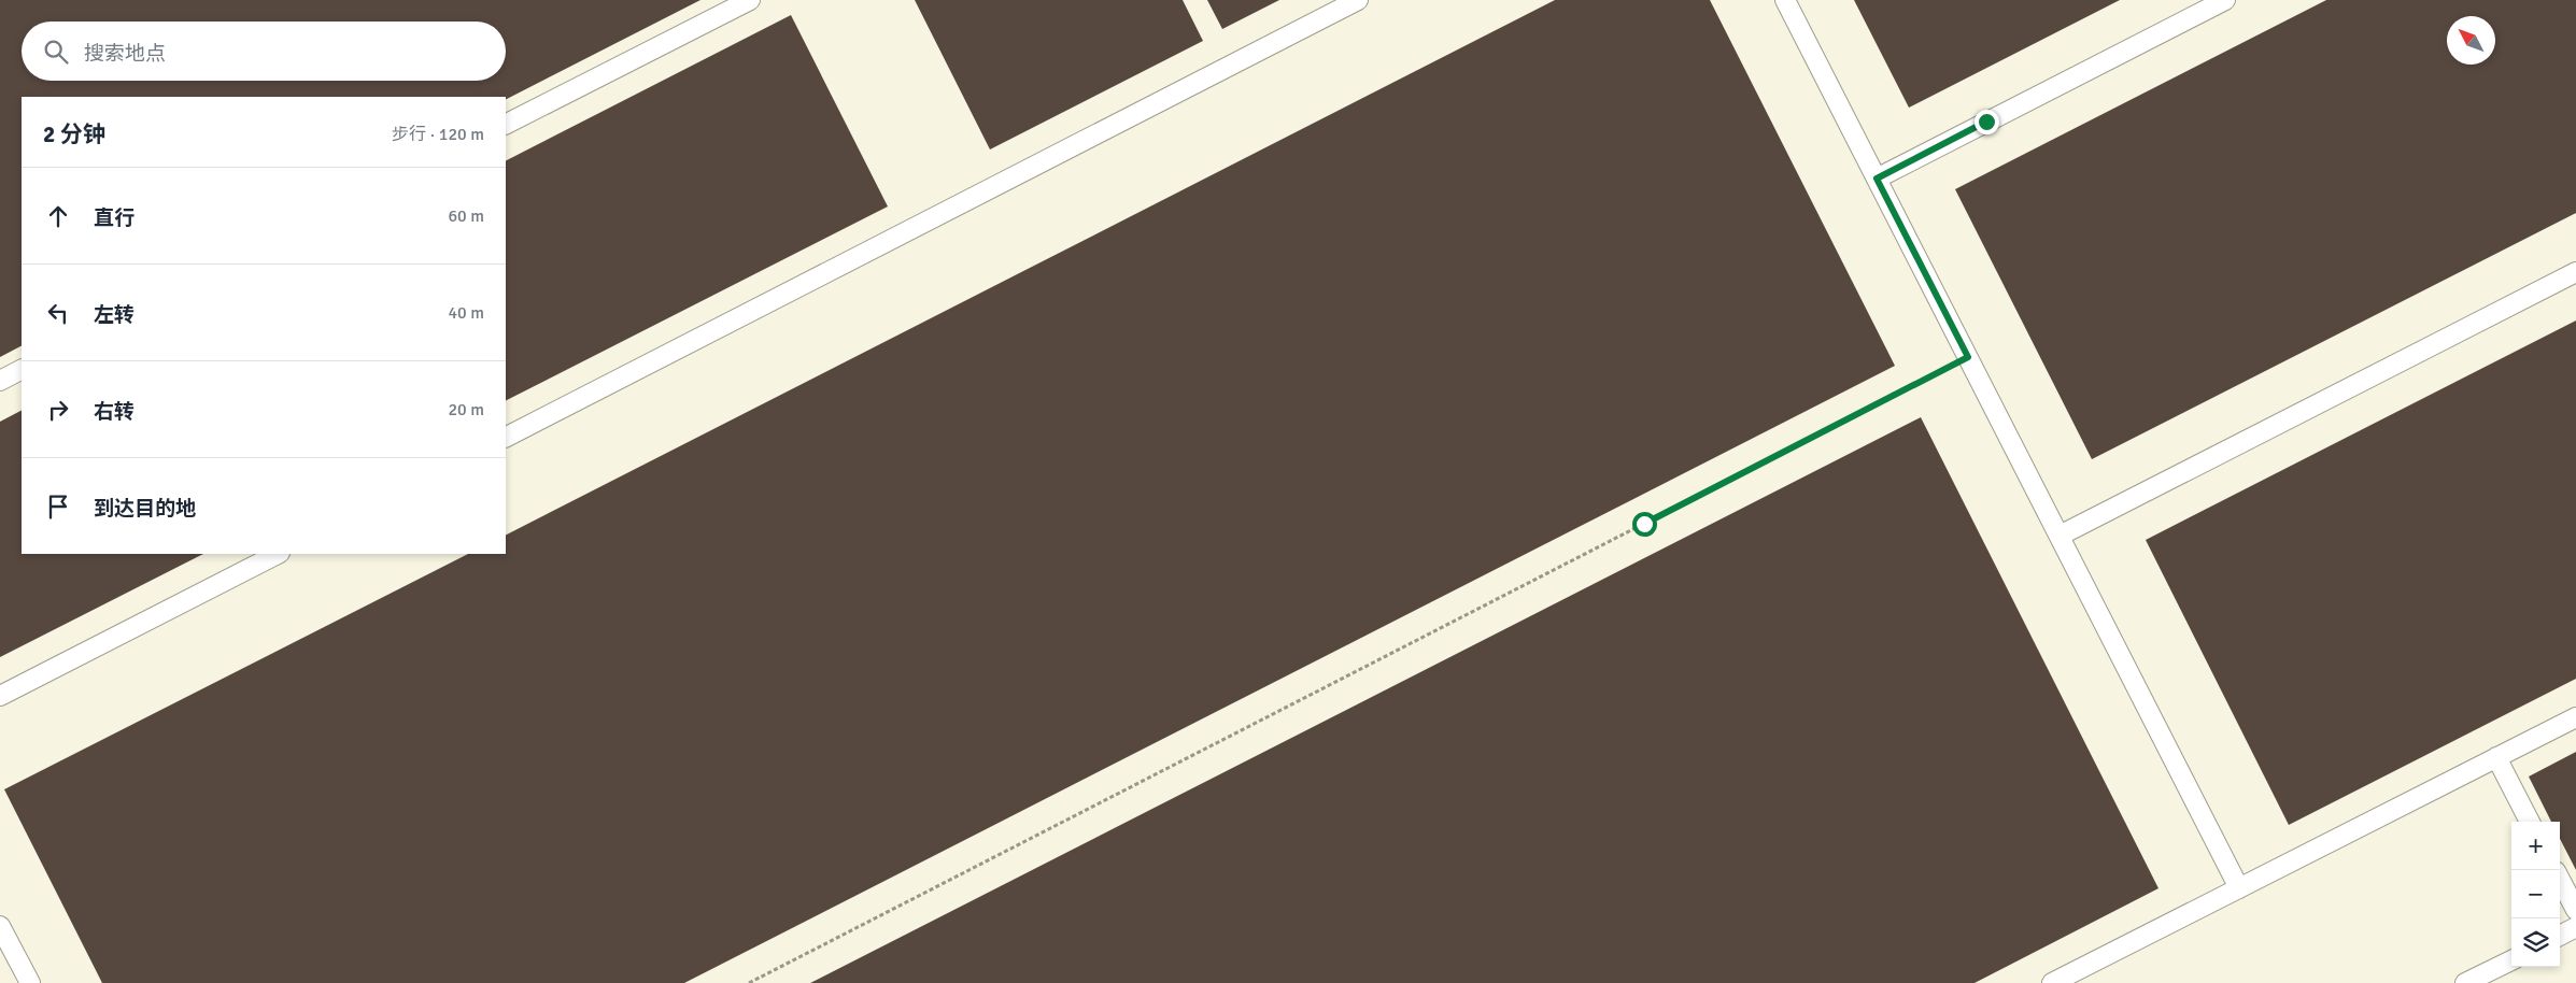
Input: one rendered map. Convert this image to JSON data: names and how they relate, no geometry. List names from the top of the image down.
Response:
{
  "north": "top left",
  "page": {
    "search": "搜索地点",
    "heading": ["2 分钟", "步行 · 120 m"],
    "list": [
      ["直行", "60 m"],
      ["左转", "40 m"],
      ["右转", "20 m"],
      "到达目的地"
    ],
    "map_buttons": ["+", "−"]
  }
}
